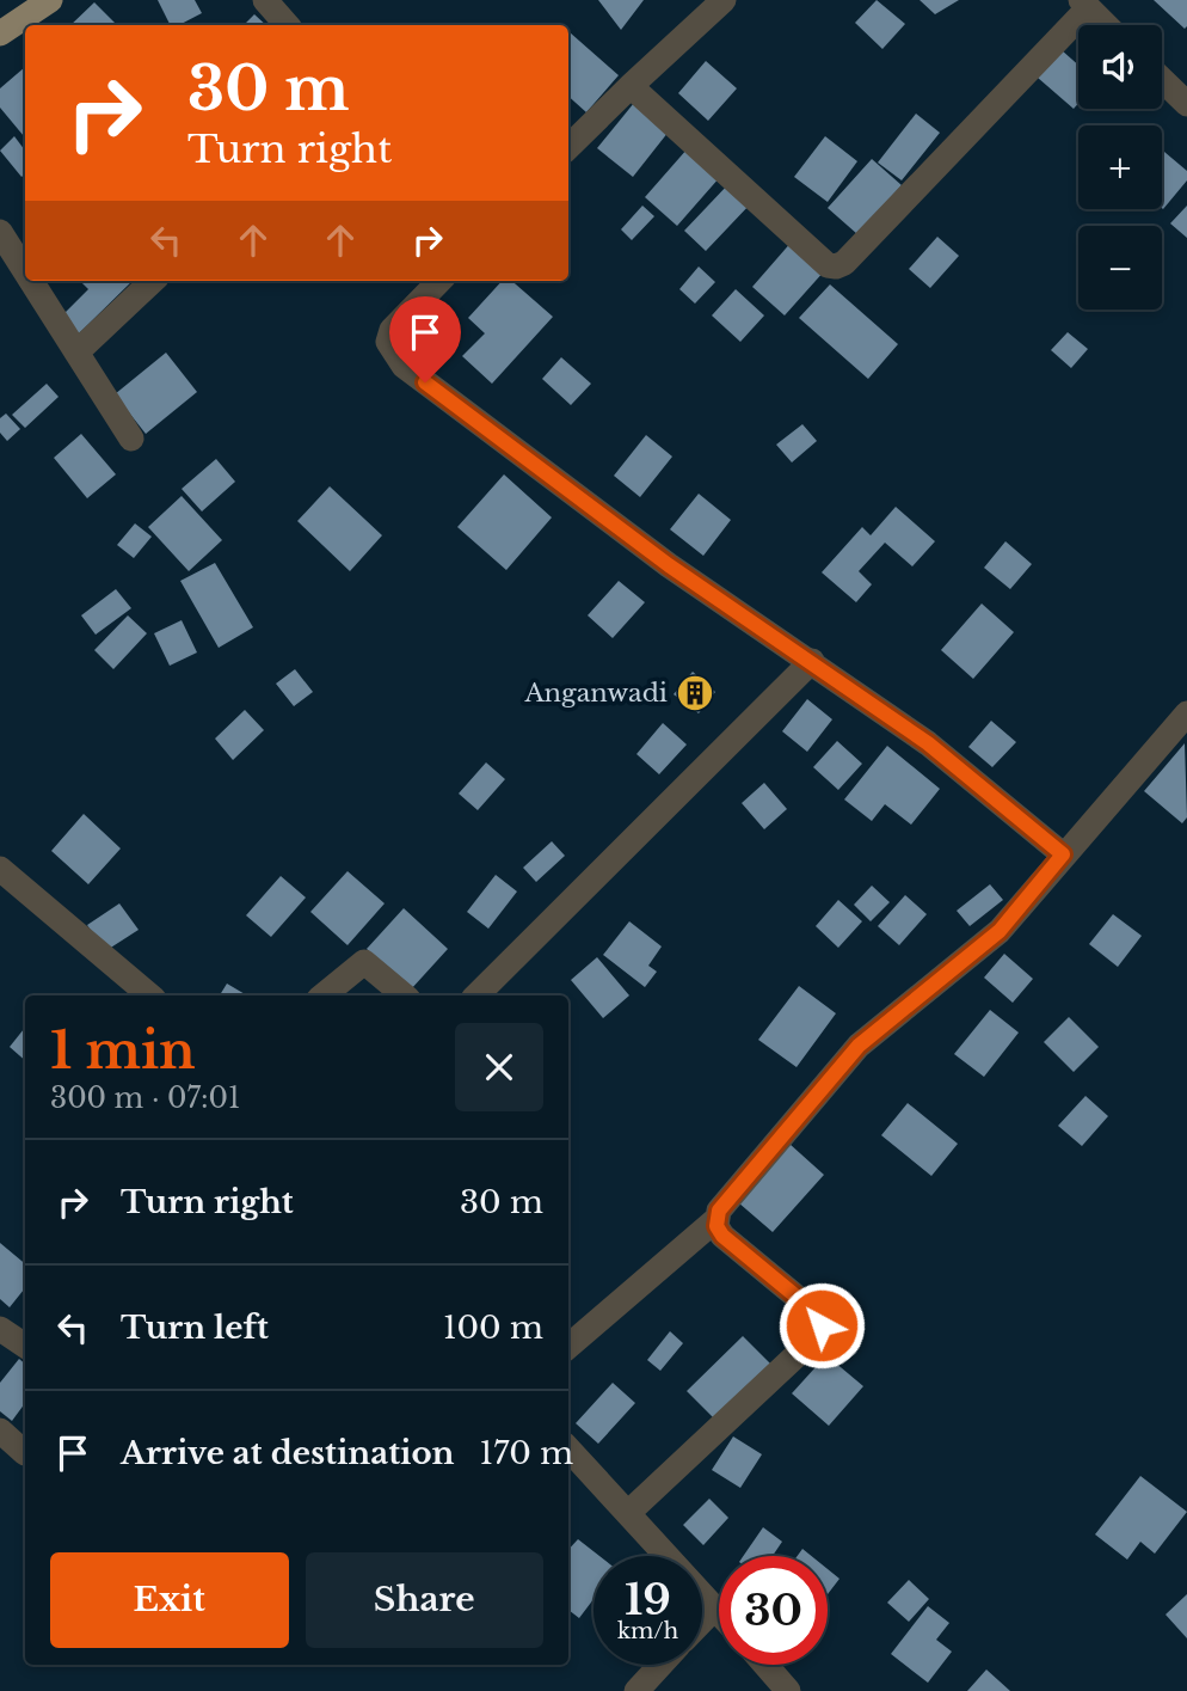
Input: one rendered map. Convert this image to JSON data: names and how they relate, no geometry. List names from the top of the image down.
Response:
{
  "places": {
    "building": ["Anganwadi"]
  },
  "page": {
    "map_buttons": ["+", "−"],
    "turn": ["30 m", "Turn right"],
    "heading": ["1 min", "300 m · 07:01"],
    "list": [
      {
        "name": "Turn right",
        "value": "30 m"
      },
      {
        "name": "Turn left",
        "value": "100 m"
      },
      {
        "name": "Arrive at destination",
        "value": "170 m"
      }
    ],
    "buttons": ["Exit", "Share"],
    "speed": "19 km/h",
    "limit": "30"
  }
}
